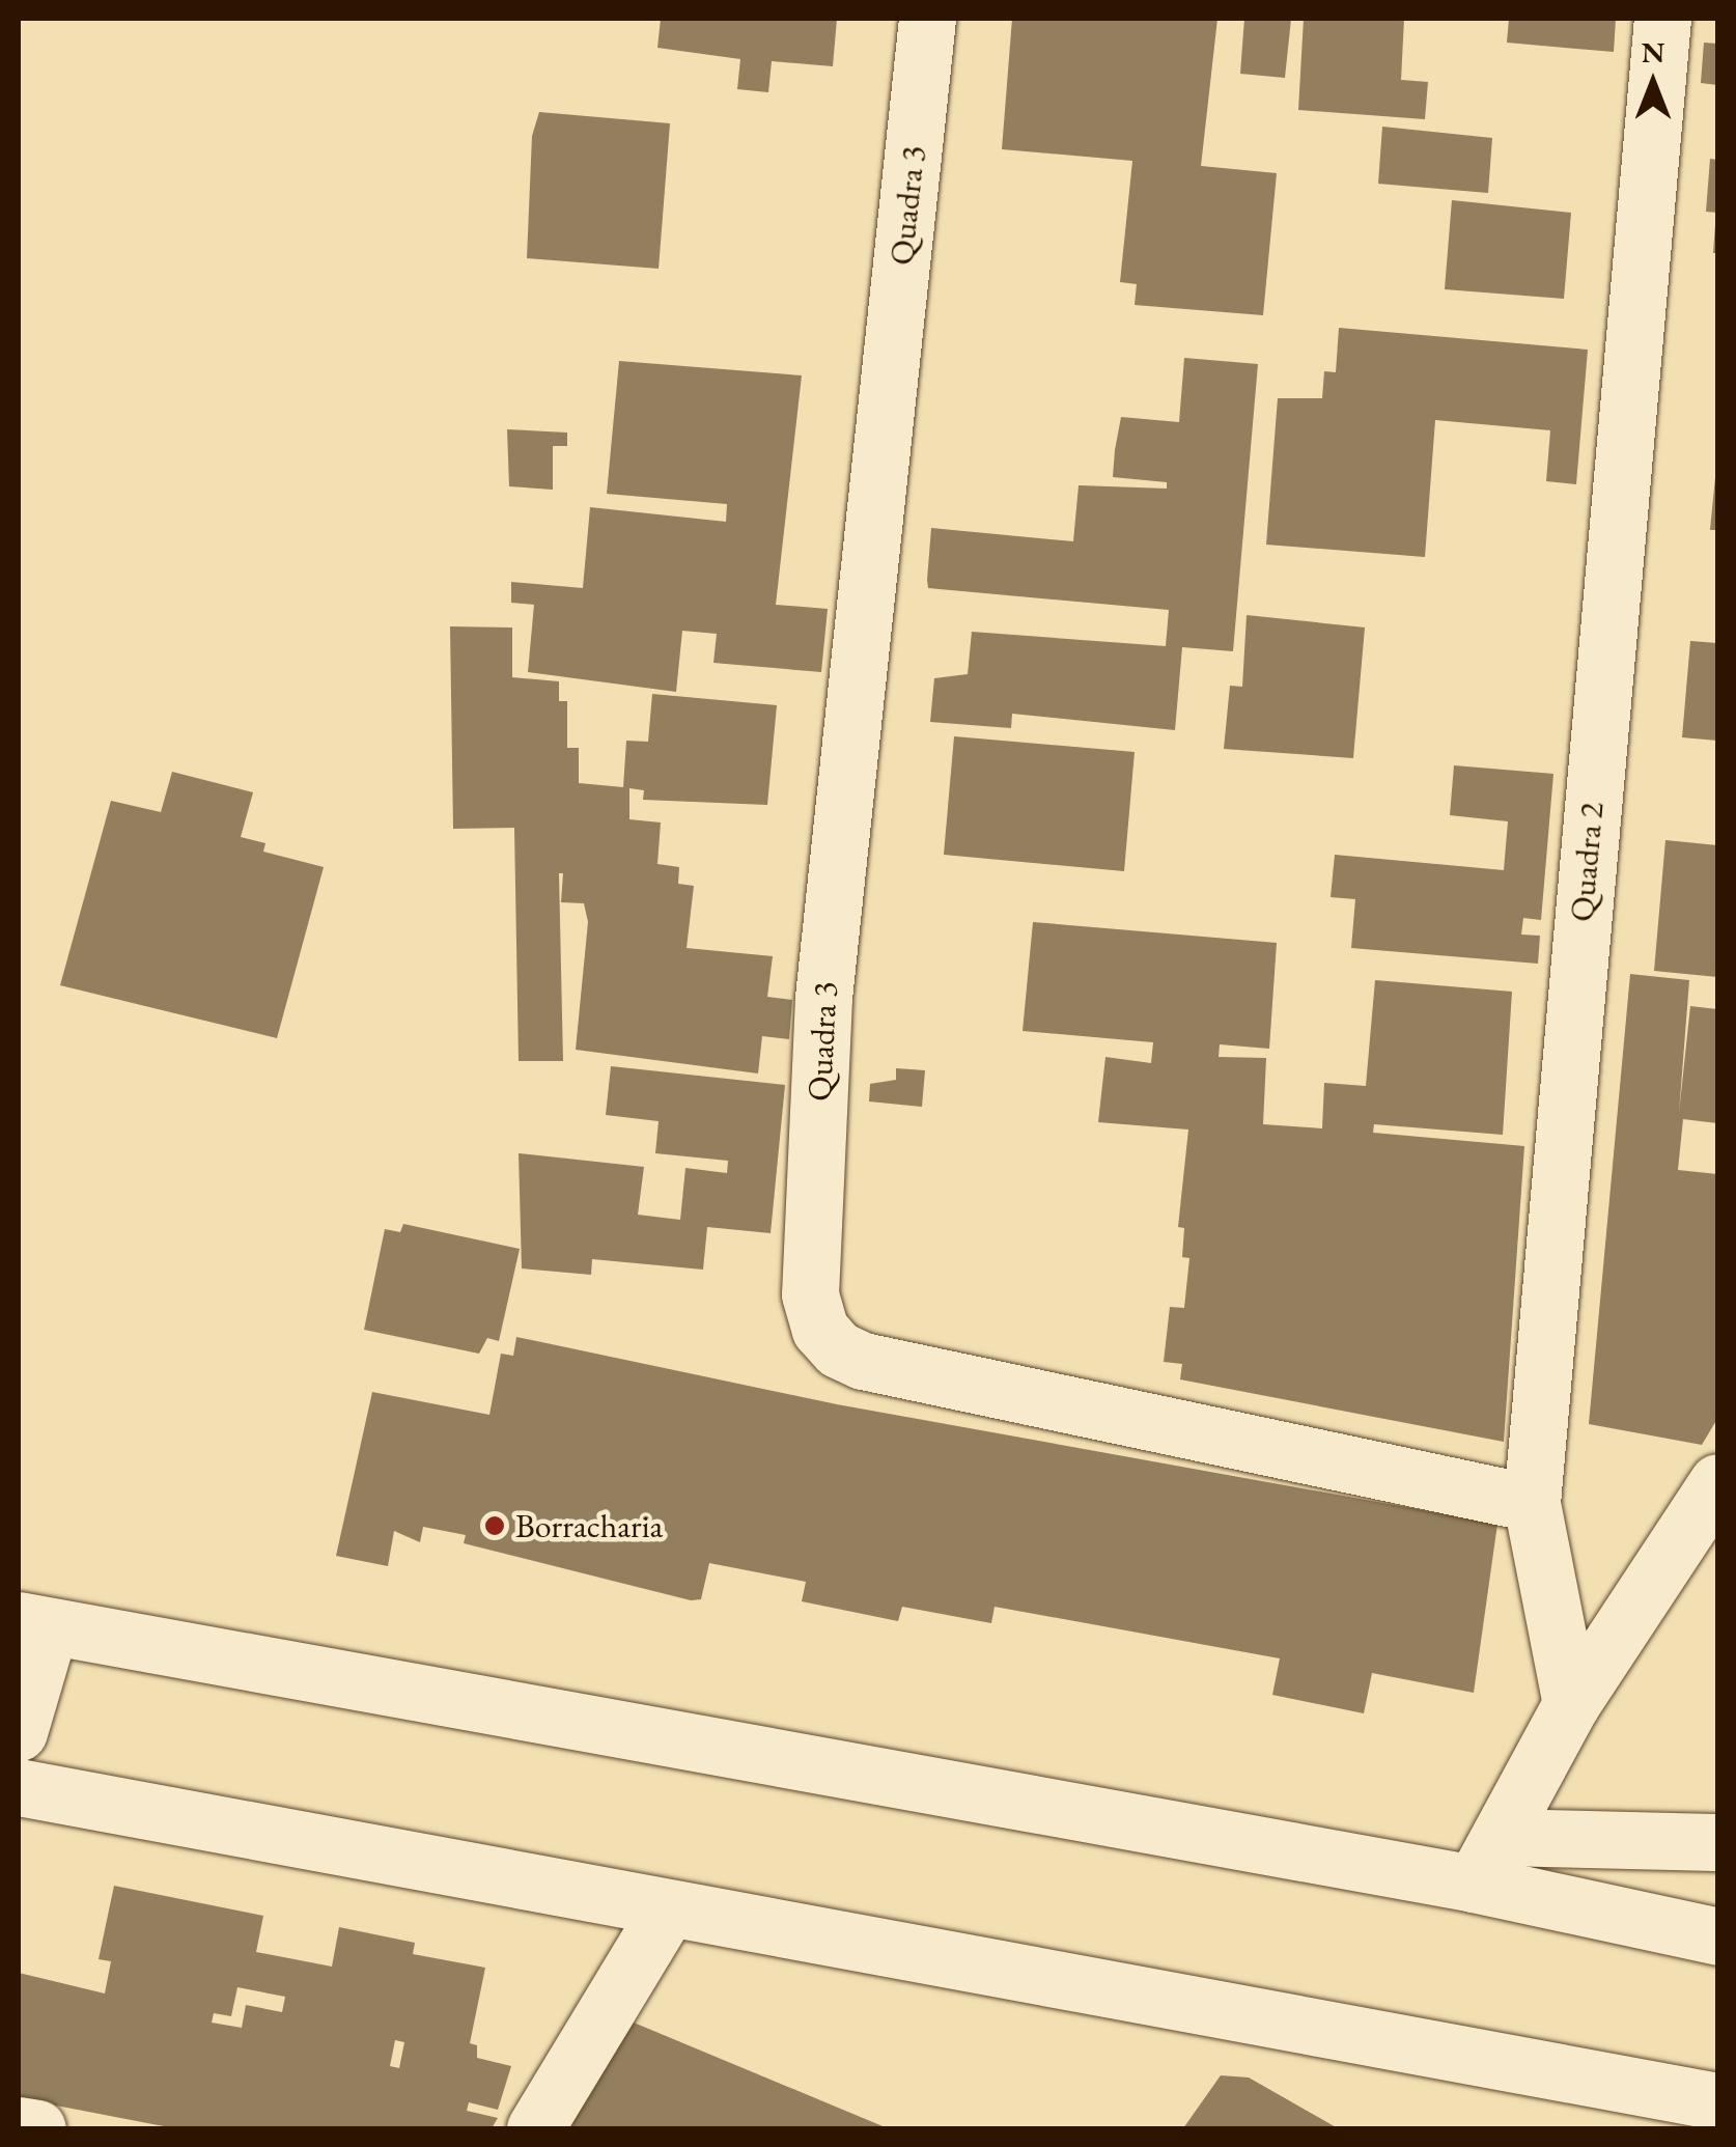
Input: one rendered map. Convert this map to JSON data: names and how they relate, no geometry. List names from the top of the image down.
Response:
{
  "streets": {
    "street": ["Quadra 3", "Quadra 2"]
  },
  "crossings": [
    ["Quadra 3", "Quadra 2"]
  ],
  "places": ["Borracharia"],
  "north": "top"
}
